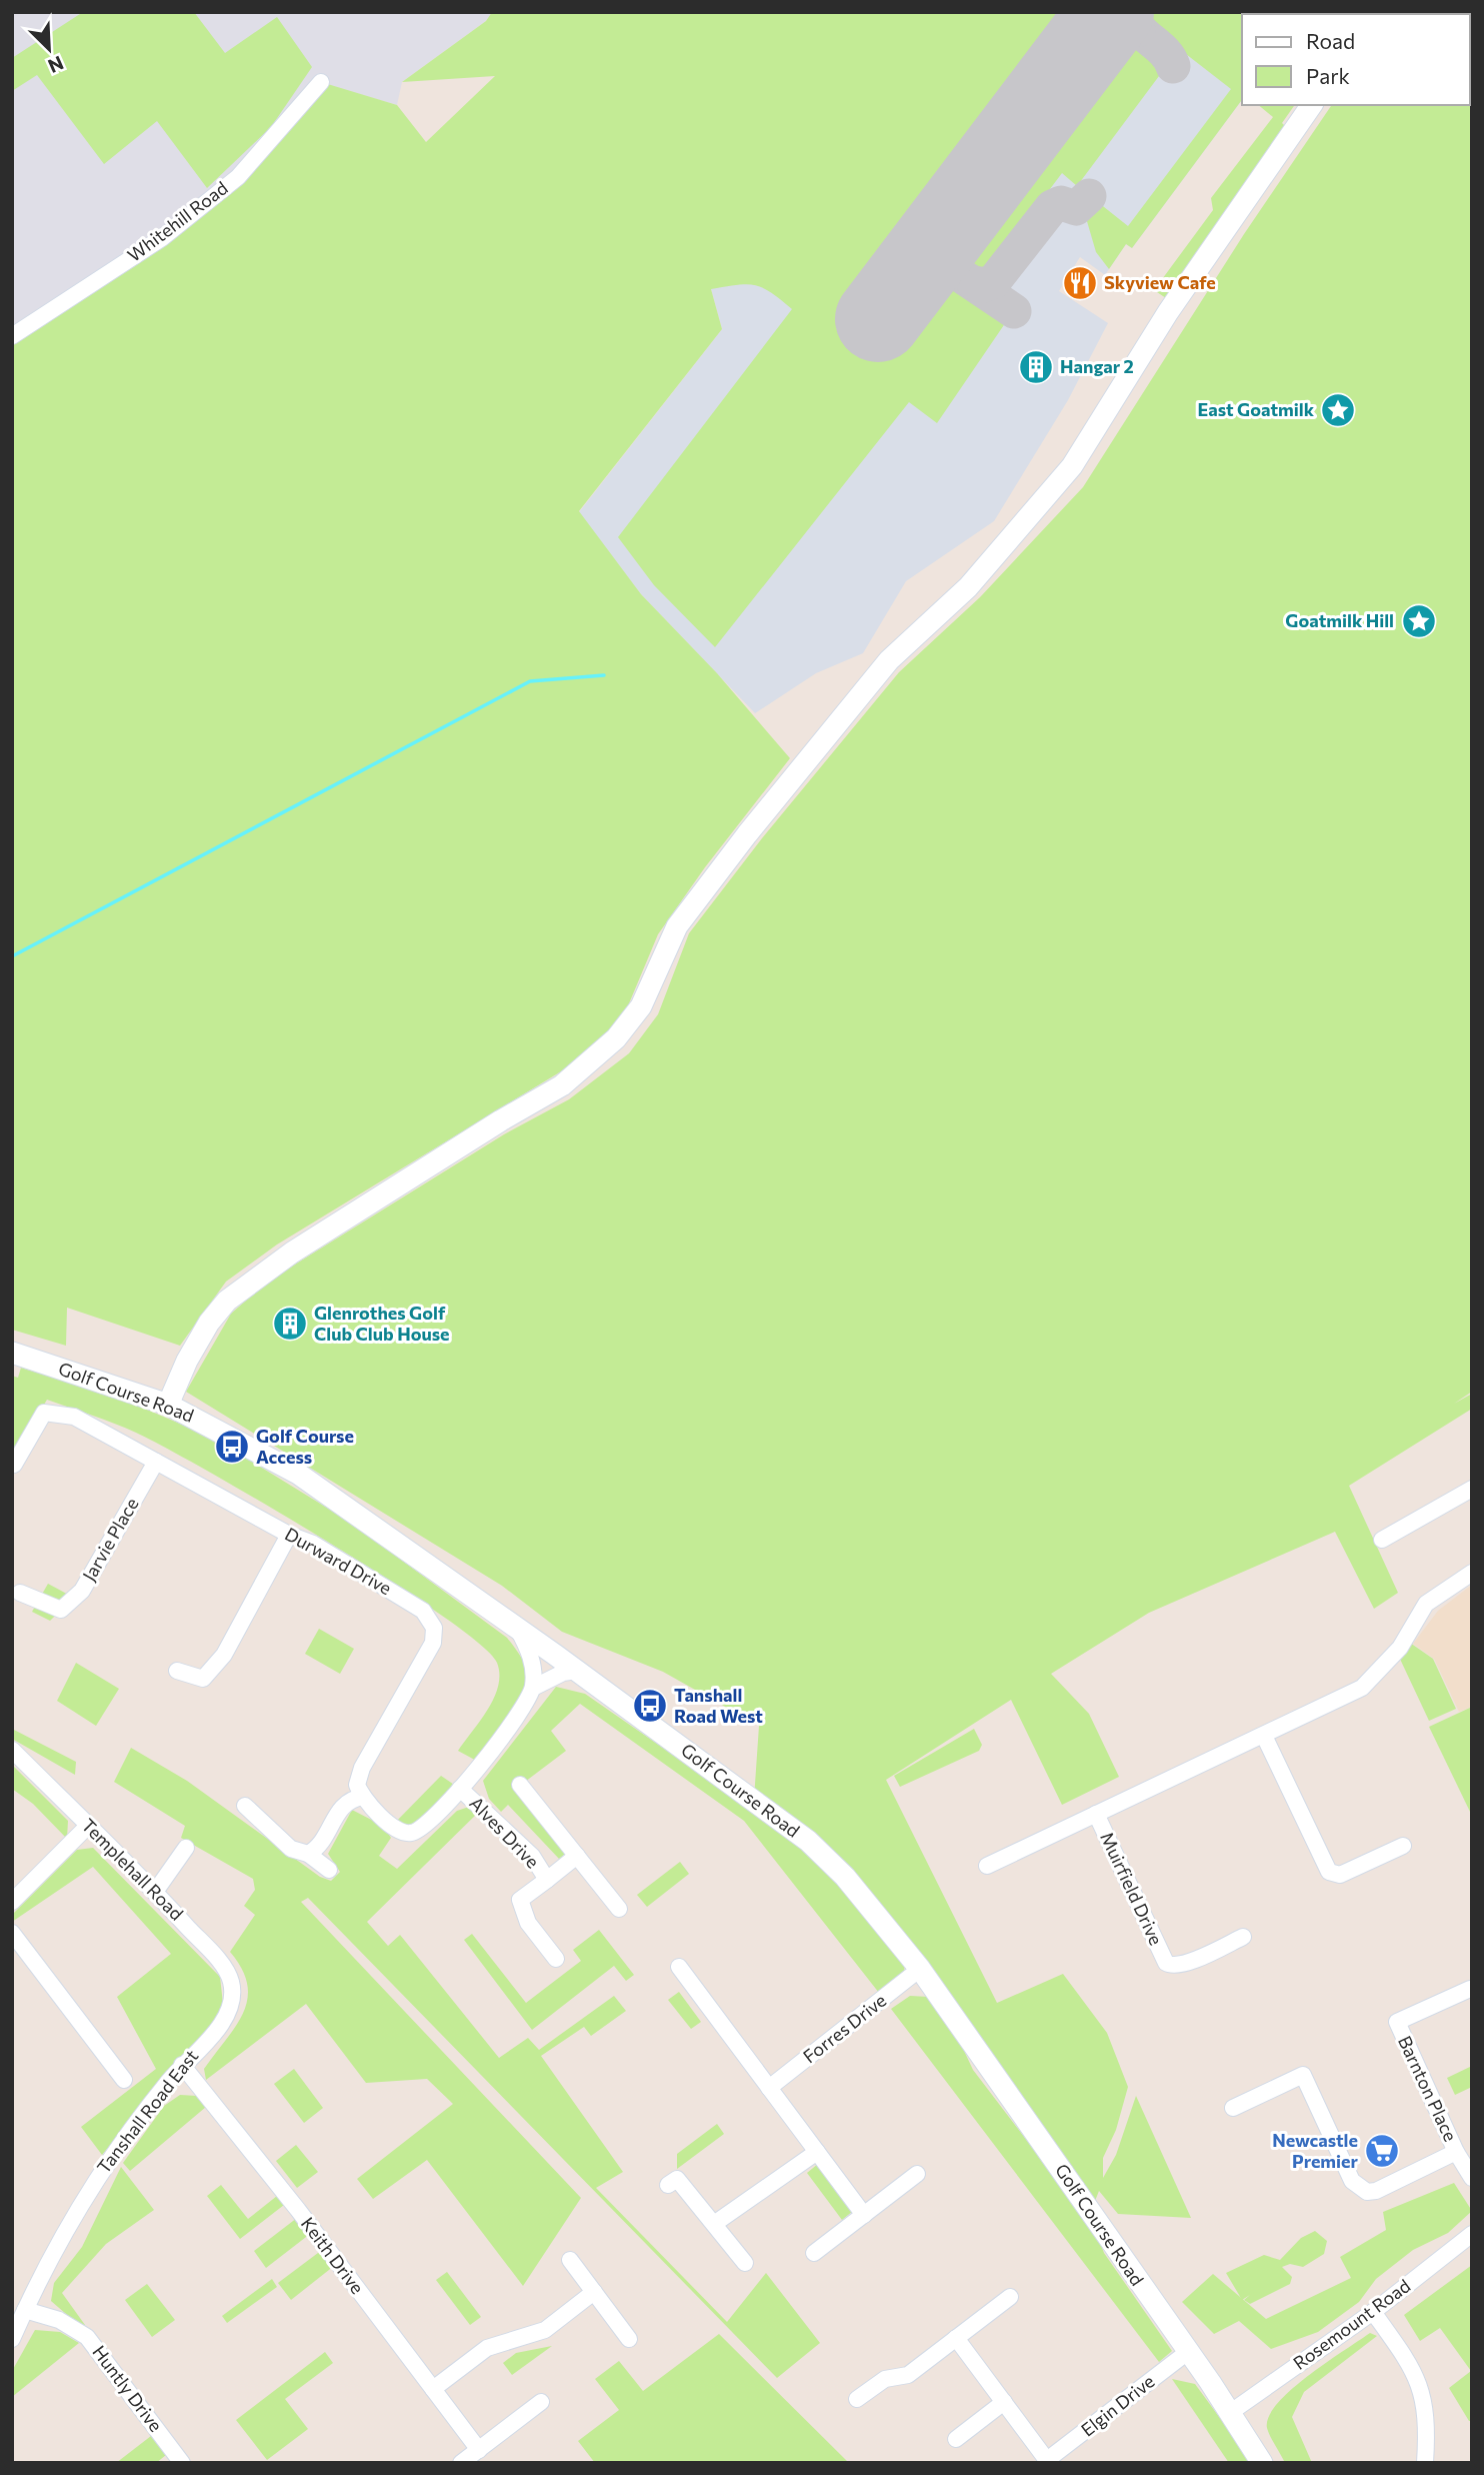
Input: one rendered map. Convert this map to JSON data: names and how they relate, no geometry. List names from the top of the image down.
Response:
{
  "streets": {
    "street": [
      "Whitehill Road",
      "Golf Course Road",
      "Jarvie Place",
      "Durward Drive",
      "Alves Drive",
      "Templehall Road",
      "Muirfield Drive",
      "Forres Drive",
      "Barnton Place",
      "Tanshall Road East",
      "Keith Drive",
      "Rosemount Road",
      "Huntly Drive",
      "Elgin Drive"
    ]
  },
  "crossings": [
    ["Golf Course Road", "Forres Drive"],
    ["Golf Course Road", "Rosemount Road"],
    ["Golf Course Road", "Elgin Drive"],
    ["Jarvie Place", "Durward Drive"],
    ["Templehall Road", "Tanshall Road East"],
    ["Tanshall Road East", "Keith Drive"],
    ["Tanshall Road East", "Huntly Drive"]
  ],
  "places": {
    "restaurant": ["Skyview Cafe"],
    "building": ["Hangar 2", "Glenrothes Golf Club Club House"],
    "place": ["East Goatmilk", "Goatmilk Hill"],
    "bus stop": ["Golf Course Access", "Tanshall Road West"],
    "supermarket": ["Newcastle Premier"]
  },
  "legend": ["Road", "Park"],
  "north": "bottom right"
}
